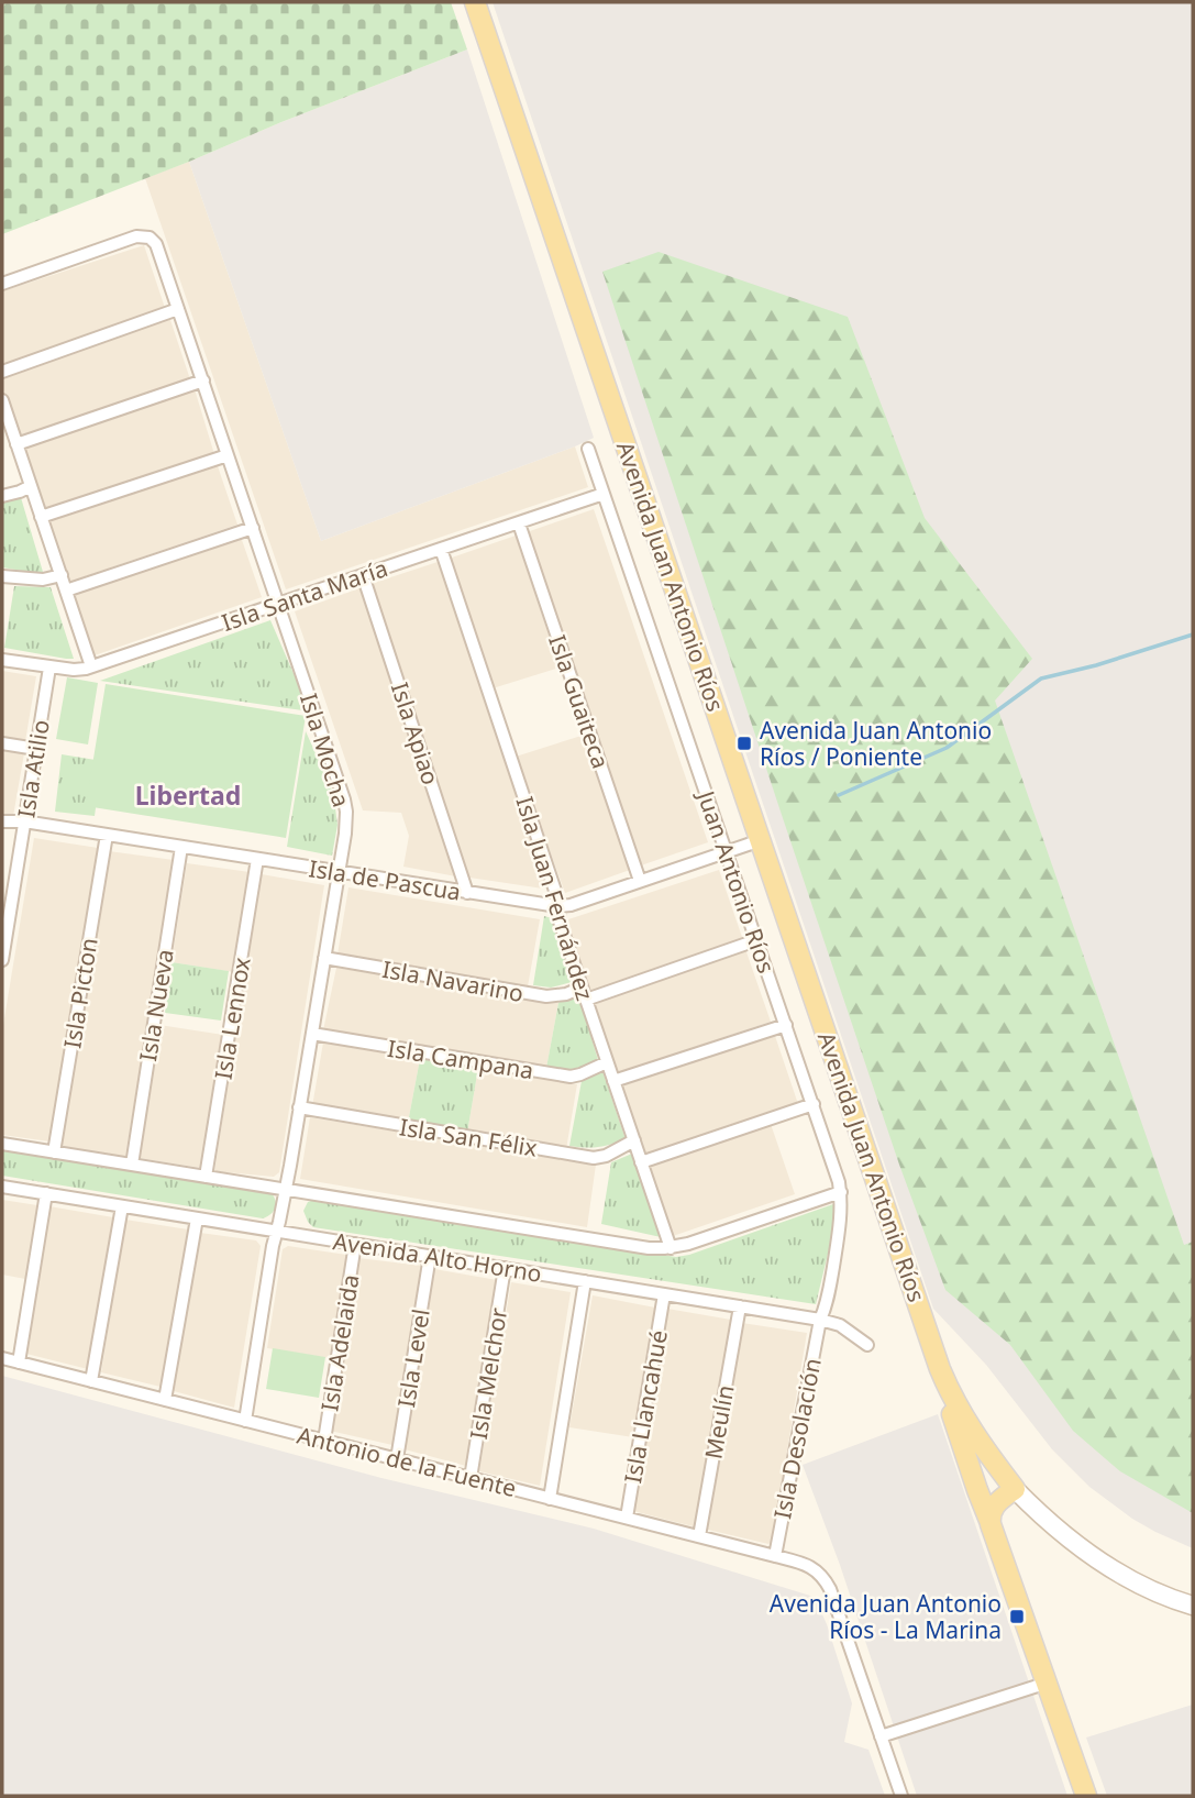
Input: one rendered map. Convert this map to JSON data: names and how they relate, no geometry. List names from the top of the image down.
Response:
{
  "streets": {
    "main road": ["Avenida Juan Antonio Ríos"],
    "street": [
      "Isla Santa María",
      "Isla Guaiteca",
      "Isla Apiao",
      "Isla Mocha",
      "Isla Atilio",
      "Isla de Pascua",
      "Juan Antonio Ríos",
      "Isla Juan Fernández",
      "Isla Navarino",
      "Isla Picton",
      "Isla Nueva",
      "Isla Lennox",
      "Isla Campana",
      "Isla San Félix",
      "Avenida Alto Horno",
      "Isla Adelaida",
      "Isla Level",
      "Isla Melchor",
      "Isla Llancahué",
      "Meulín",
      "Isla Desolación",
      "Antonio de la Fuente"
    ]
  },
  "crossings": [
    ["Avenida Juan Antonio Ríos", "Isla de Pascua"],
    ["Isla Santa María", "Isla Guaiteca"],
    ["Isla Santa María", "Isla Apiao"],
    ["Isla Santa María", "Isla Mocha"],
    ["Isla Santa María", "Isla Atilio"],
    ["Isla Santa María", "Juan Antonio Ríos"],
    ["Isla Santa María", "Isla Juan Fernández"],
    ["Isla Guaiteca", "Isla de Pascua"],
    ["Isla Apiao", "Isla de Pascua"],
    ["Isla Mocha", "Isla de Pascua"],
    ["Isla Mocha", "Isla Navarino"],
    ["Isla Mocha", "Isla Campana"],
    ["Isla Mocha", "Isla San Félix"],
    ["Isla Mocha", "Avenida Alto Horno"],
    ["Isla Mocha", "Antonio de la Fuente"],
    ["Isla Atilio", "Isla de Pascua"],
    ["Isla de Pascua", "Juan Antonio Ríos"],
    ["Isla de Pascua", "Isla Juan Fernández"],
    ["Isla de Pascua", "Isla Picton"],
    ["Isla de Pascua", "Isla Nueva"],
    ["Isla de Pascua", "Isla Lennox"],
    ["Juan Antonio Ríos", "Isla Navarino"],
    ["Juan Antonio Ríos", "Avenida Alto Horno"],
    ["Juan Antonio Ríos", "Isla Desolación"],
    ["Isla Juan Fernández", "Isla Navarino"],
    ["Isla Juan Fernández", "Isla Campana"],
    ["Isla Juan Fernández", "Isla San Félix"],
    ["Isla Juan Fernández", "Avenida Alto Horno"],
    ["Isla Picton", "Avenida Alto Horno"],
    ["Isla Nueva", "Avenida Alto Horno"],
    ["Isla Lennox", "Avenida Alto Horno"],
    ["Avenida Alto Horno", "Isla Adelaida"],
    ["Avenida Alto Horno", "Isla Level"],
    ["Avenida Alto Horno", "Isla Melchor"],
    ["Avenida Alto Horno", "Isla Llancahué"],
    ["Avenida Alto Horno", "Meulín"],
    ["Avenida Alto Horno", "Isla Desolación"],
    ["Isla Adelaida", "Antonio de la Fuente"],
    ["Isla Level", "Antonio de la Fuente"],
    ["Isla Melchor", "Antonio de la Fuente"],
    ["Isla Llancahué", "Antonio de la Fuente"],
    ["Meulín", "Antonio de la Fuente"],
    ["Isla Desolación", "Antonio de la Fuente"]
  ],
  "districts": ["Libertad"],
  "places": {
    "transit": ["Avenida Juan Antonio Ríos / Poniente", "Avenida Juan Antonio Ríos - La Marina"]
  }
}
